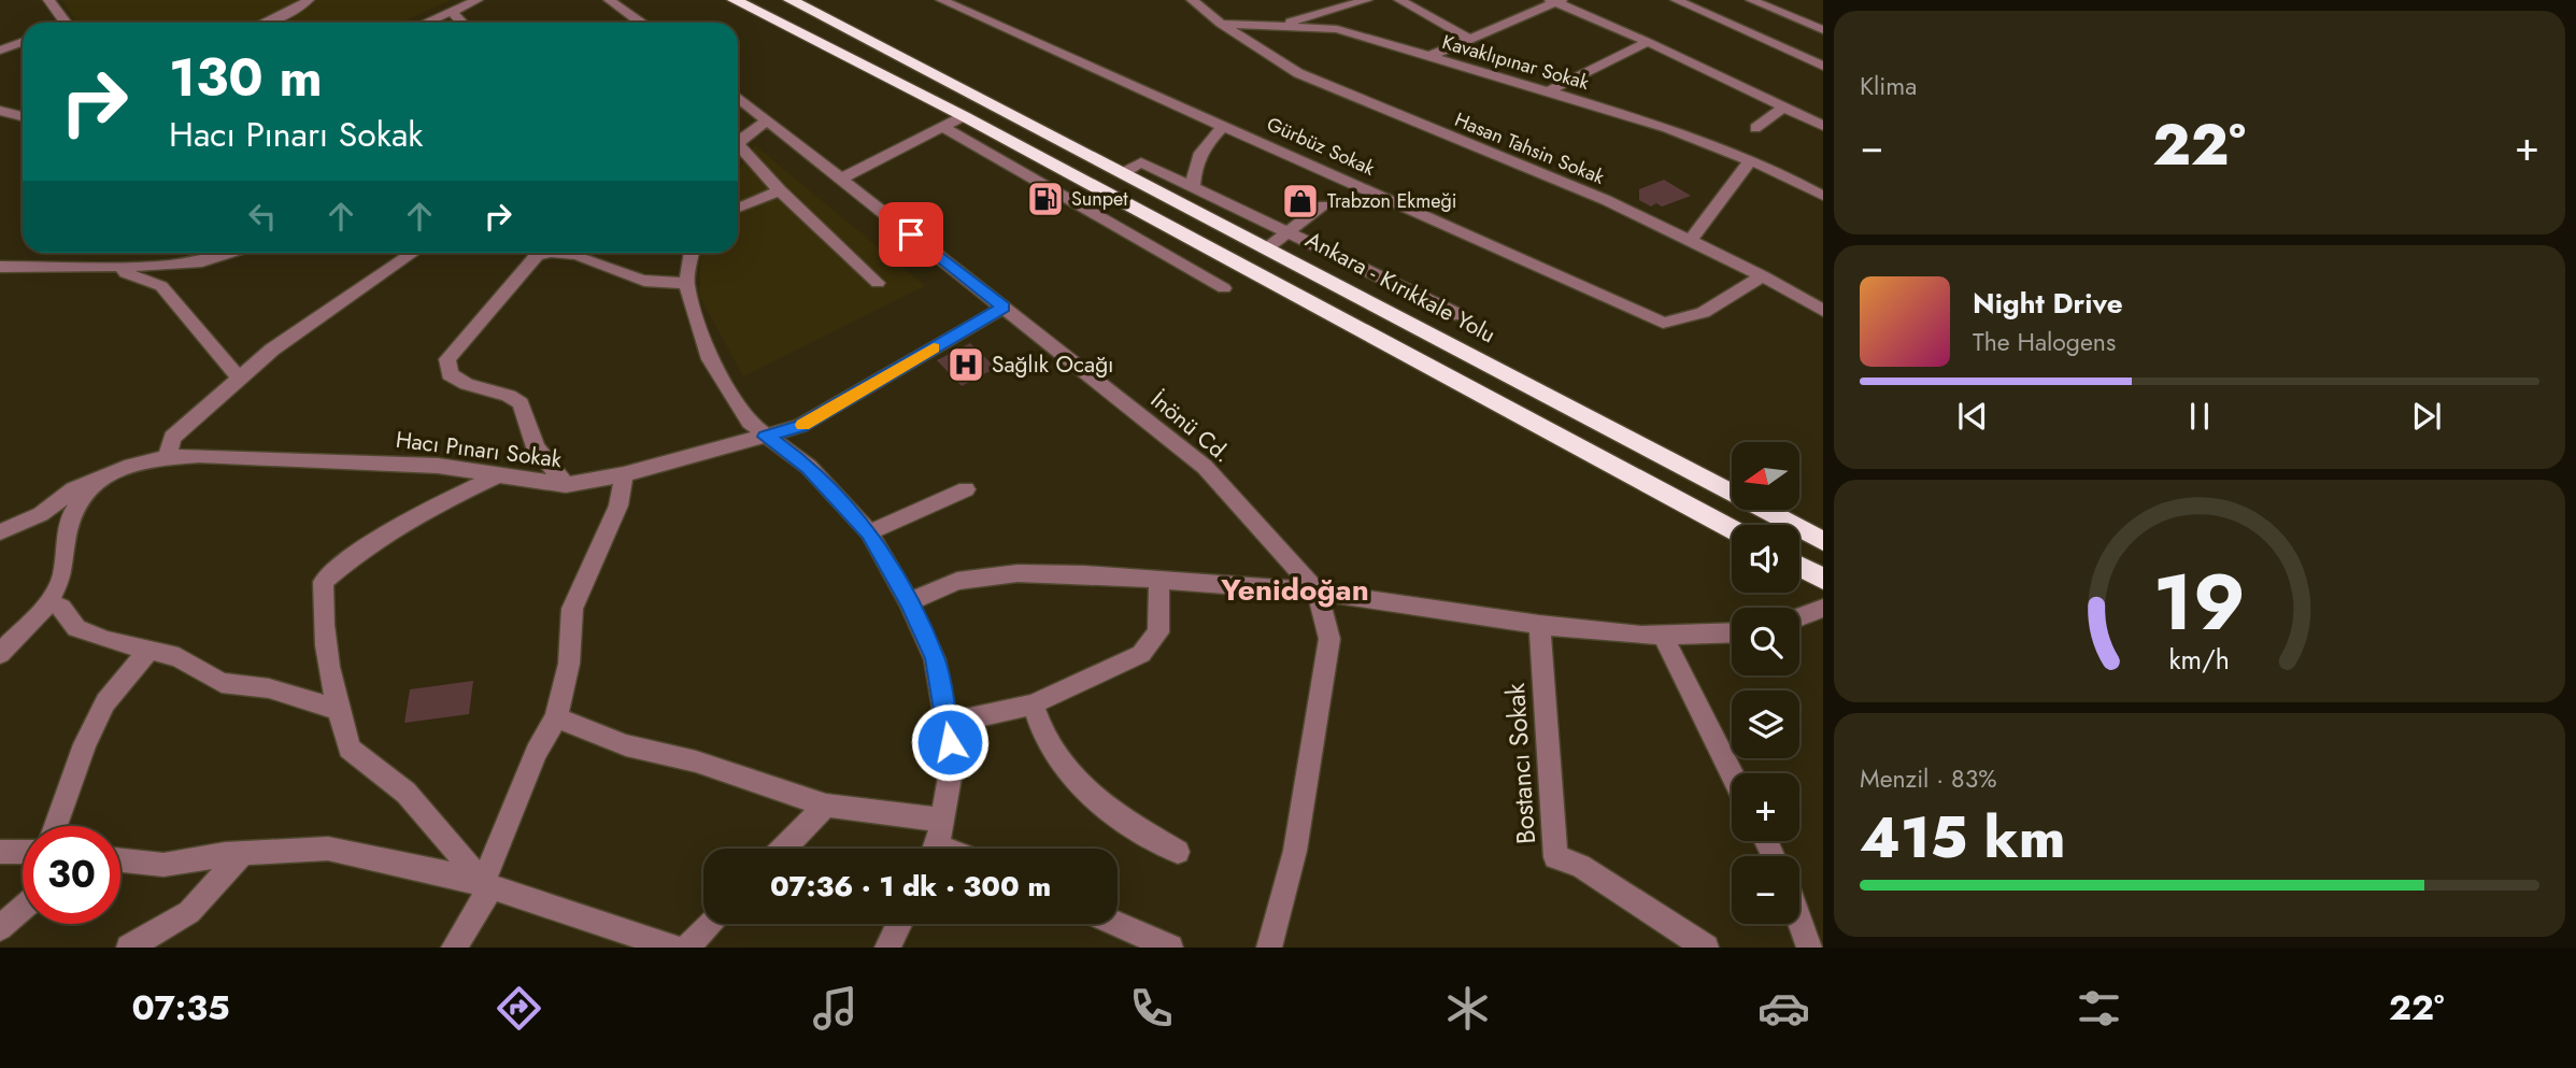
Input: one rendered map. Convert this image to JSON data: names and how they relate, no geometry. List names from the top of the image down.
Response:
{
  "streets": {
    "highway": ["Ankara - Kırıkkale Yolu"],
    "street": [
      "Kavaklıpınar Sokak",
      "Gürbüz Sokak",
      "Hasan Tahsin Sokak",
      "İnönü Cd.",
      "Hacı Pınarı Sokak",
      "Bostancı Sokak"
    ]
  },
  "crossings": [
    ["Kavaklıpınar Sokak", "Hasan Tahsin Sokak"],
    ["Gürbüz Sokak", "Hasan Tahsin Sokak"],
    ["İnönü Cd.", "Hacı Pınarı Sokak"]
  ],
  "districts": ["Yenidoğan"],
  "places": {
    "fuel station": ["Sunpet"],
    "shop": ["Trabzon Ekmeği"],
    "hospital": ["Sağlık Ocağı"]
  },
  "north": "left",
  "page": {
    "tile": [
      "Klima",
      ["Menzil · 83%", "415 km"]
    ],
    "turn": ["130 m", "Hacı Pınarı Sokak"],
    "heat": ["−", "22°", "+"],
    "song": ["Night Drive", "The Halogens"],
    "map_buttons": ["+", "−"],
    "limit": "30",
    "trip": "07:36 · 1 dk · 300 m",
    "tabs": ["07:35", "22°"],
    "gauge": ["19", "km/h"]
  }
}
